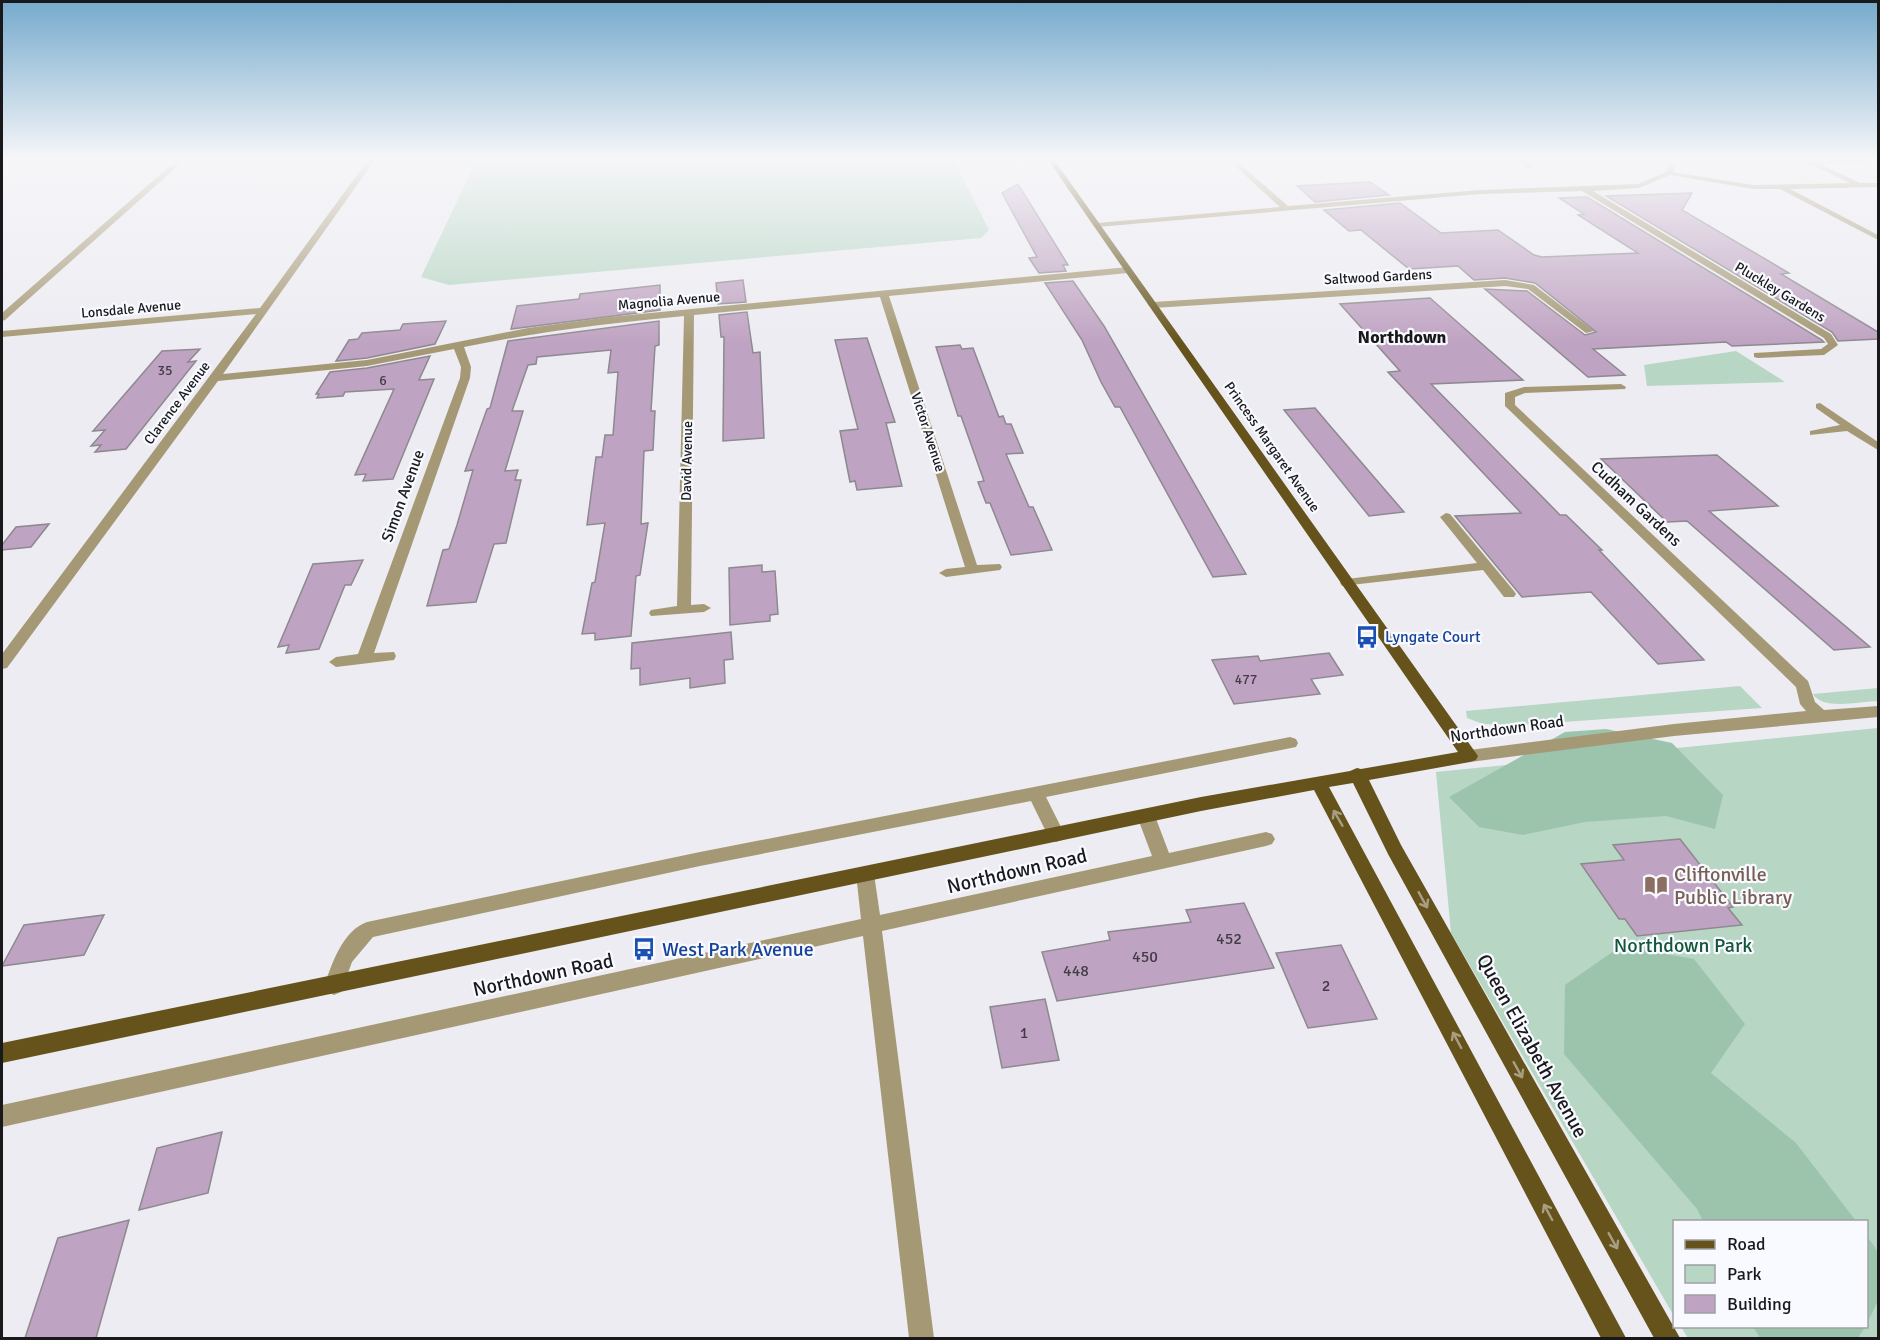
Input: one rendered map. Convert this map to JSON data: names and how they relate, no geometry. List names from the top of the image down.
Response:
{
  "streets": {
    "main road": ["Princess Margaret Avenue", "Northdown Road", "Queen Elizabeth Avenue"],
    "street": [
      "Saltwood Gardens",
      "Pluckley Gardens",
      "Magnolia Avenue",
      "Lonsdale Avenue",
      "Clarence Avenue",
      "Victor Avenue",
      "David Avenue",
      "Simon Avenue",
      "Cudham Gardens"
    ]
  },
  "crossings": [
    ["Saltwood Gardens", "Princess Margaret Avenue"],
    ["Magnolia Avenue", "Clarence Avenue"],
    ["Magnolia Avenue", "Victor Avenue"],
    ["Magnolia Avenue", "Princess Margaret Avenue"],
    ["Magnolia Avenue", "David Avenue"],
    ["Magnolia Avenue", "Simon Avenue"],
    ["Lonsdale Avenue", "Clarence Avenue"],
    ["Princess Margaret Avenue", "Northdown Road"],
    ["Cudham Gardens", "Northdown Road"],
    ["Northdown Road", "Queen Elizabeth Avenue"]
  ],
  "districts": ["Northdown"],
  "parks": ["Northdown Park"],
  "places": {
    "bus stop": ["Lyngate Court", "West Park Avenue"],
    "library": ["Cliftonville Public Library"]
  },
  "house_numbers": [
    "35",
    "6",
    "477",
    "452",
    "450",
    "448",
    "2",
    "1"
  ],
  "legend": ["Road", "Park", "Building"]
}
